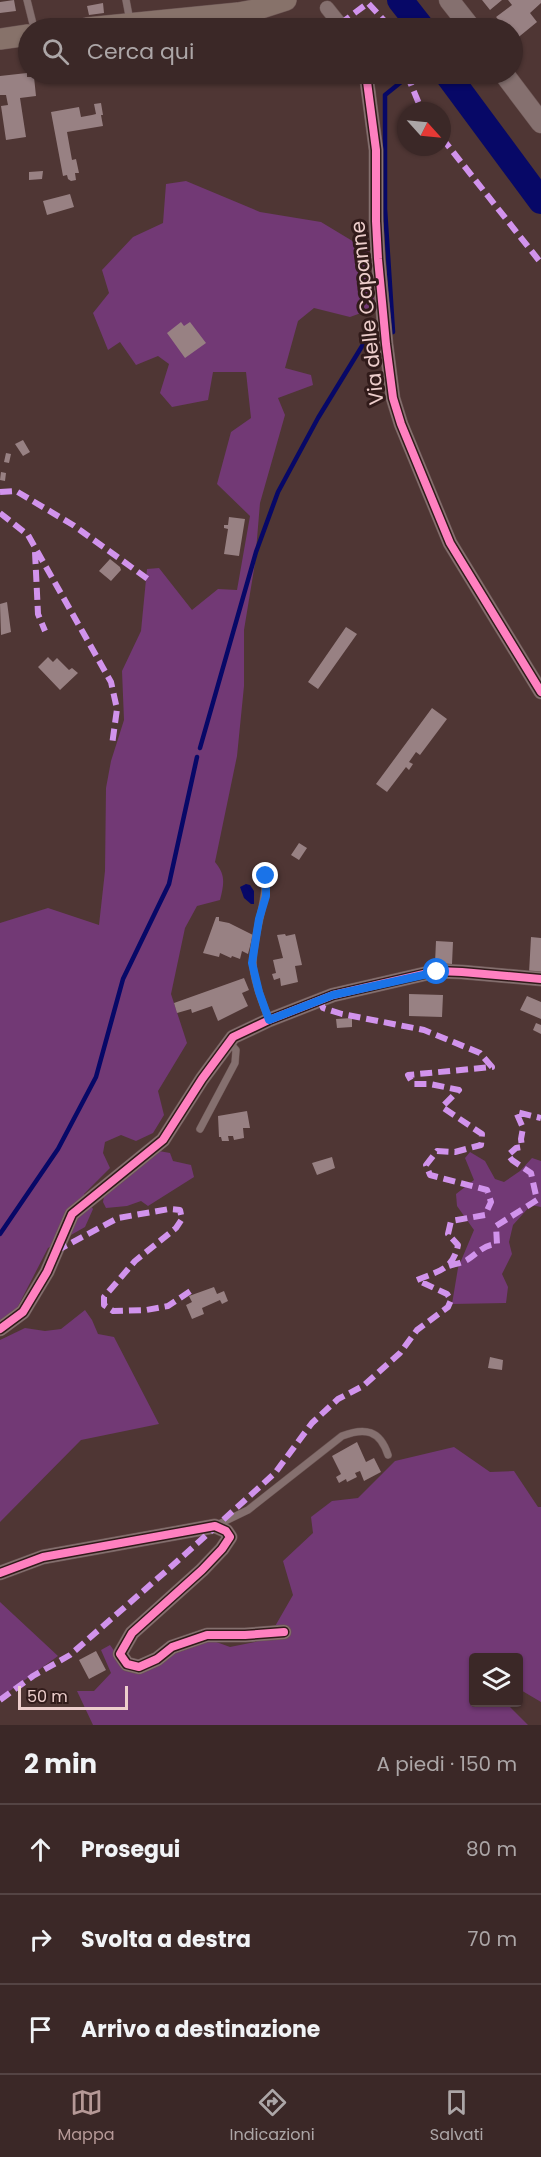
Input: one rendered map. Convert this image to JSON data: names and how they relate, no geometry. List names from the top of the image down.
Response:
{
  "streets": {
    "street": ["Via delle Capanne"]
  },
  "scale_bar": "50 m",
  "north": "bottom right",
  "page": {
    "search": "Cerca qui",
    "scale": "50 m",
    "heading": ["2 min", "A piedi · 150 m"],
    "list": [
      ["Prosegui", "80 m"],
      ["Svolta a destra", "70 m"],
      "Arrivo a destinazione"
    ],
    "nav": ["Mappa", "Indicazioni", "Salvati"]
  }
}
